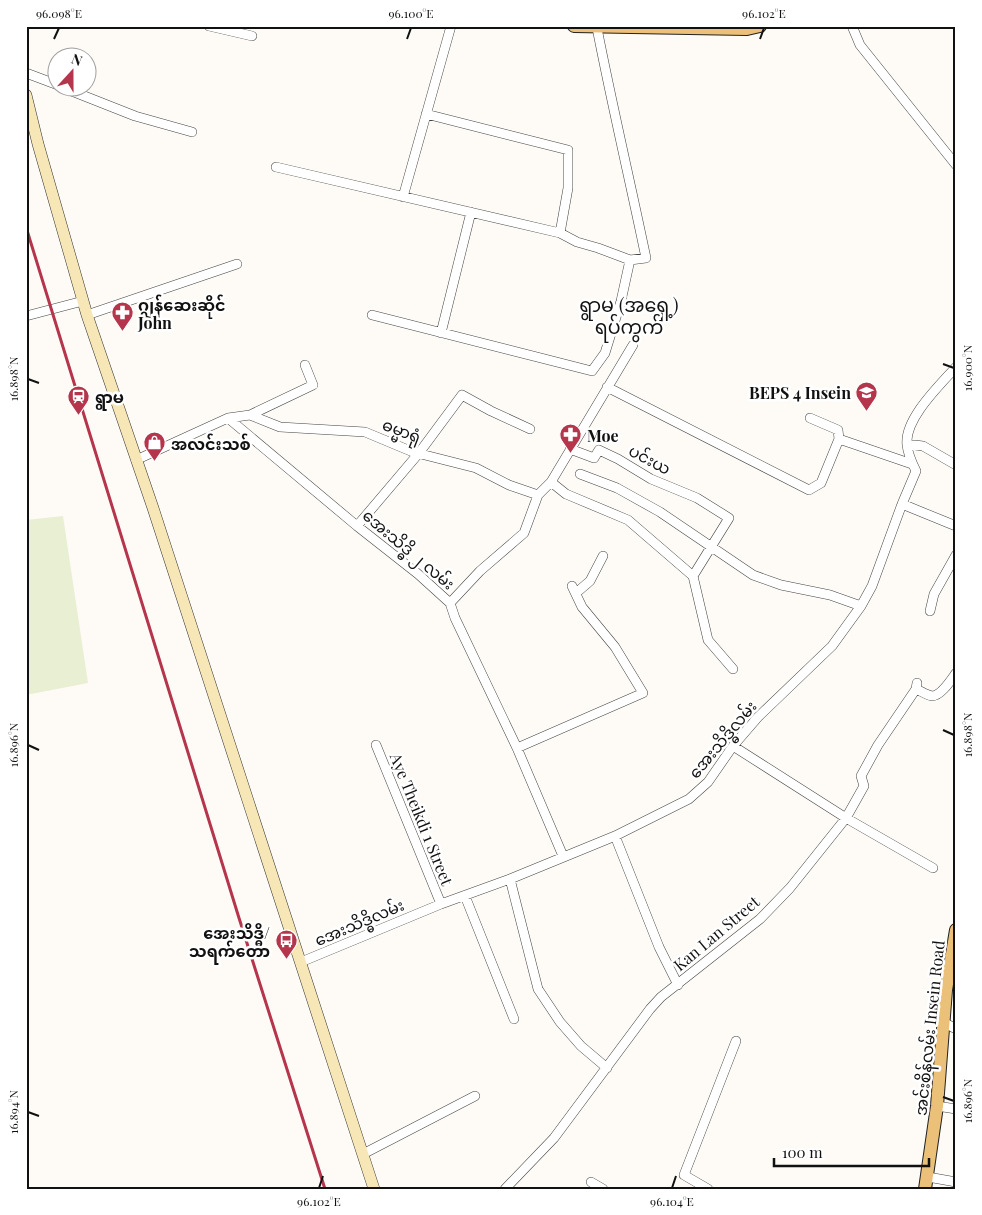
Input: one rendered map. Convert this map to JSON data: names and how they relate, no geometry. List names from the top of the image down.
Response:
{
  "streets": {
    "main road": ["အင်းစိန်လမ်း Insein Road"],
    "street": [
      "ဓမ္မာရုံ",
      "ပင်းယ",
      "အေးသိဒ္ဓိ ၂ လမ်း",
      "အေးသိဒ္ဓိလမ်း",
      "Aye Theikdi 1 Street",
      "Kan Lan Street"
    ]
  },
  "crossings": [
    ["အေးသိဒ္ဓိ ၂ လမ်း", "အေးသိဒ္ဓိလမ်း"],
    ["အေးသိဒ္ဓိလမ်း", "Aye Theikdi 1 Street"]
  ],
  "districts": ["ရွာမ (အရှေ့) ရပ်ကွက်"],
  "places": {
    "pharmacy": ["ဂျွန်ဆေးဆိုင် John", "Moe"],
    "school or university": ["BEPS 4 Insein"],
    "station": ["ရွာမ"],
    "shop": ["အလင်းသစ်"],
    "bus stop": ["အေးသိဒ္ဓိ/ သရက်တော"]
  },
  "scale_bar": "100 m",
  "north": "top",
  "coordinates": [
    "96.098°E",
    "96.100°E",
    "96.102°E",
    "16.900°N",
    "16.898°N",
    "16.896°N",
    "16.894°N",
    "96.104°E"
  ]
}
